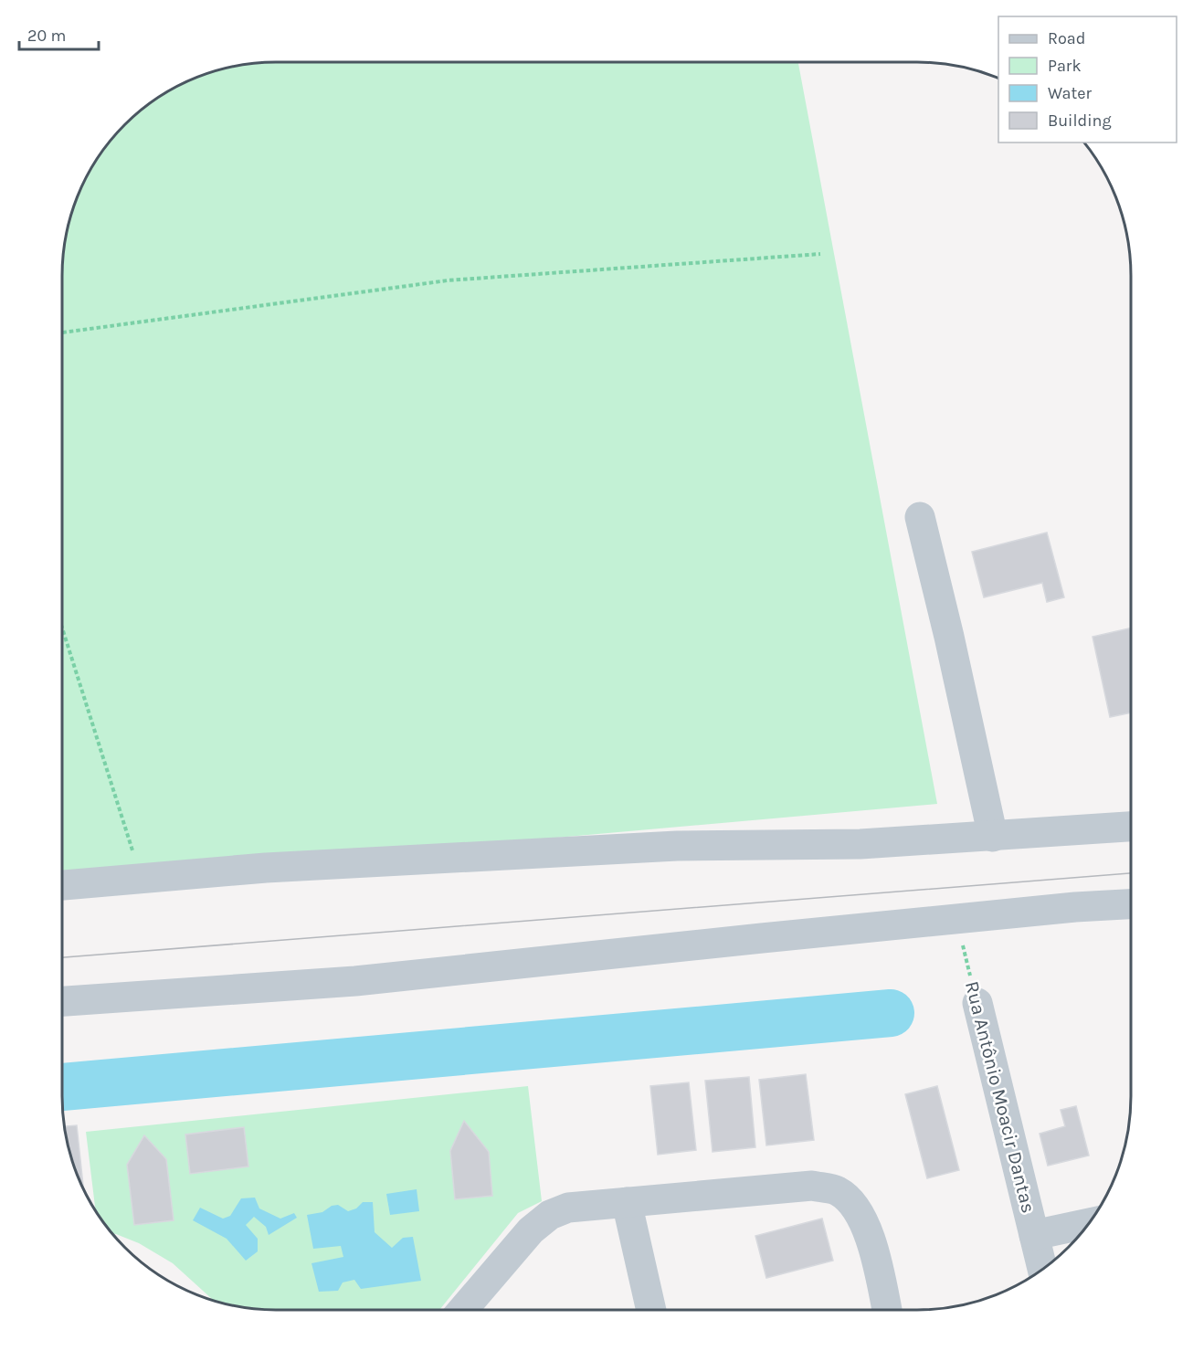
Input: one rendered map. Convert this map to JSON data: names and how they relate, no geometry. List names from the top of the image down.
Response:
{
  "streets": {
    "street": ["Rua Antônio Moacir Dantas"]
  },
  "legend": [
    "Road",
    "Park",
    "Water",
    "Building"
  ],
  "scale_bar": "20 m"
}
